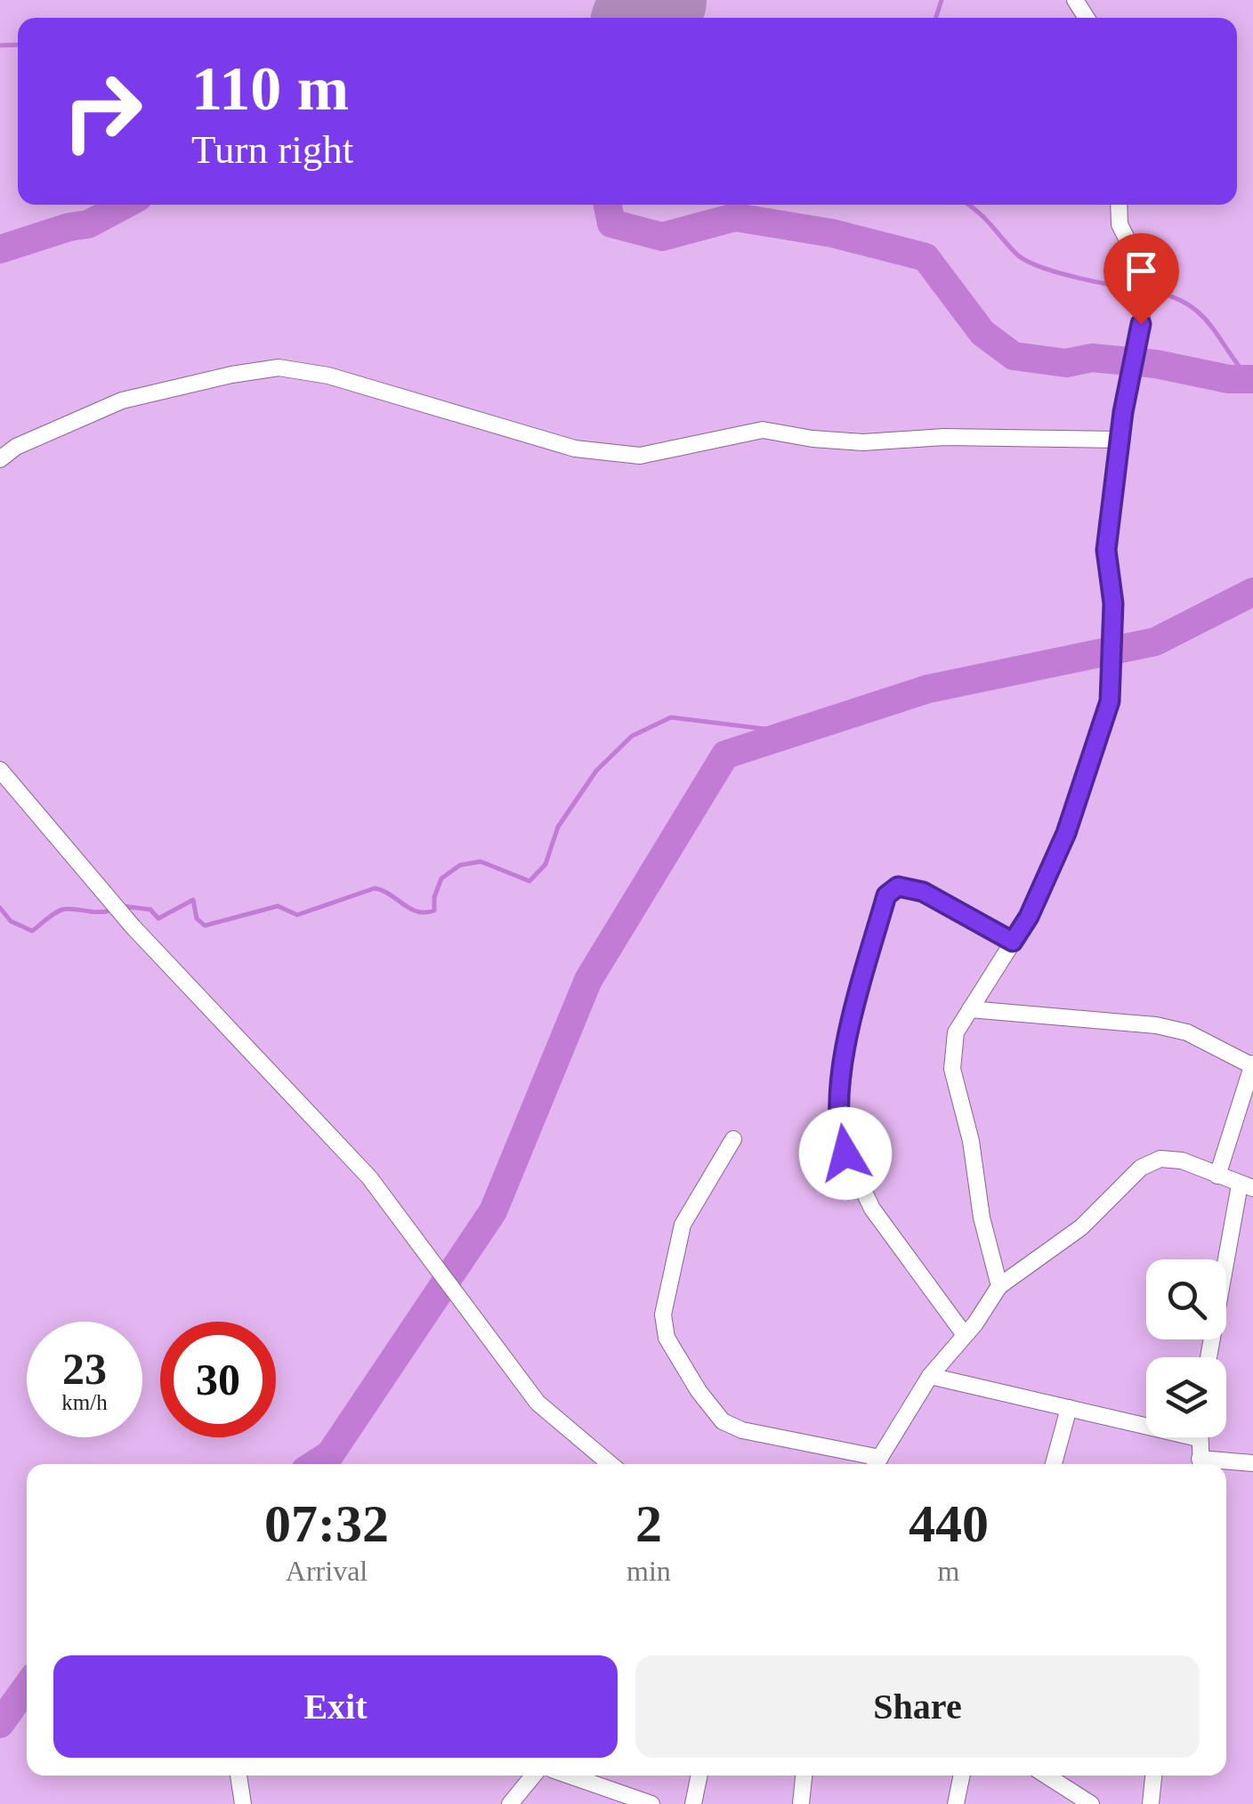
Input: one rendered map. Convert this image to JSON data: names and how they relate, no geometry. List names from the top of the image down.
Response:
{
  "page": {
    "turn": ["110 m", "Turn right"],
    "speed": "23 km/h",
    "limit": "30",
    "eta": [
      "07:32",
      "Arrival",
      "2",
      "min",
      "440",
      "m"
    ],
    "buttons": ["Exit", "Share"]
  }
}
